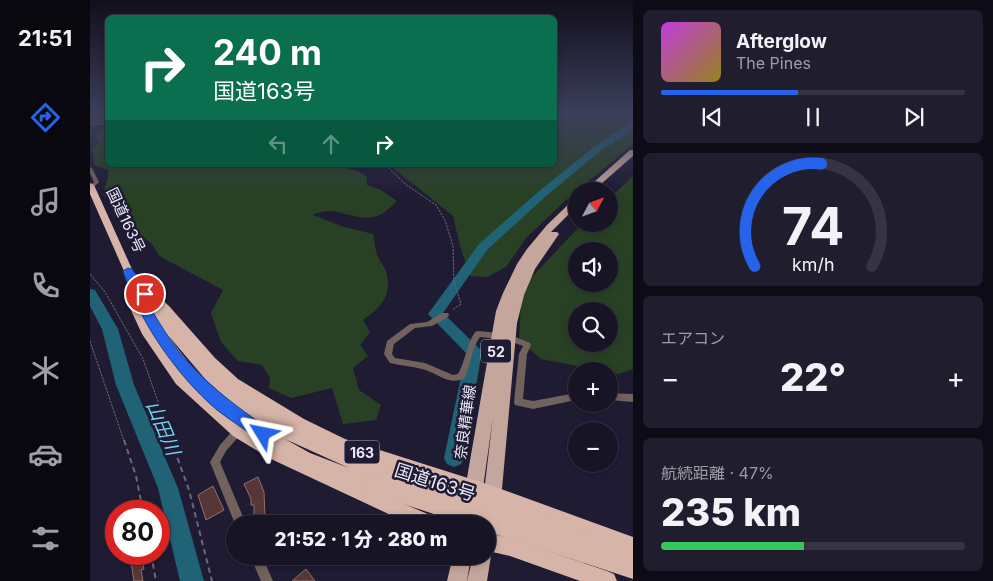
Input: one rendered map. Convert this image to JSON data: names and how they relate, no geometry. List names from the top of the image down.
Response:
{
  "streets": {
    "highway": ["国道163号", "163"],
    "main road": ["52", "奈良精華線"]
  },
  "crossings": [
    ["国道163号", "163"],
    ["奈良精華線", "163"]
  ],
  "water": ["山田川"],
  "north": "top right",
  "page": {
    "tabs": "21:51",
    "turn": ["240 m", "国道163号"],
    "song": ["Afterglow", "The Pines"],
    "map_buttons": ["+", "−"],
    "tile": [
      "エアコン",
      ["航続距離 · 47%", "235 km"]
    ],
    "heat": ["−", "22°", "+"],
    "limit": "80",
    "trip": "21:52 · 1 分 · 280 m",
    "gauge": ["74", "km/h"]
  }
}
